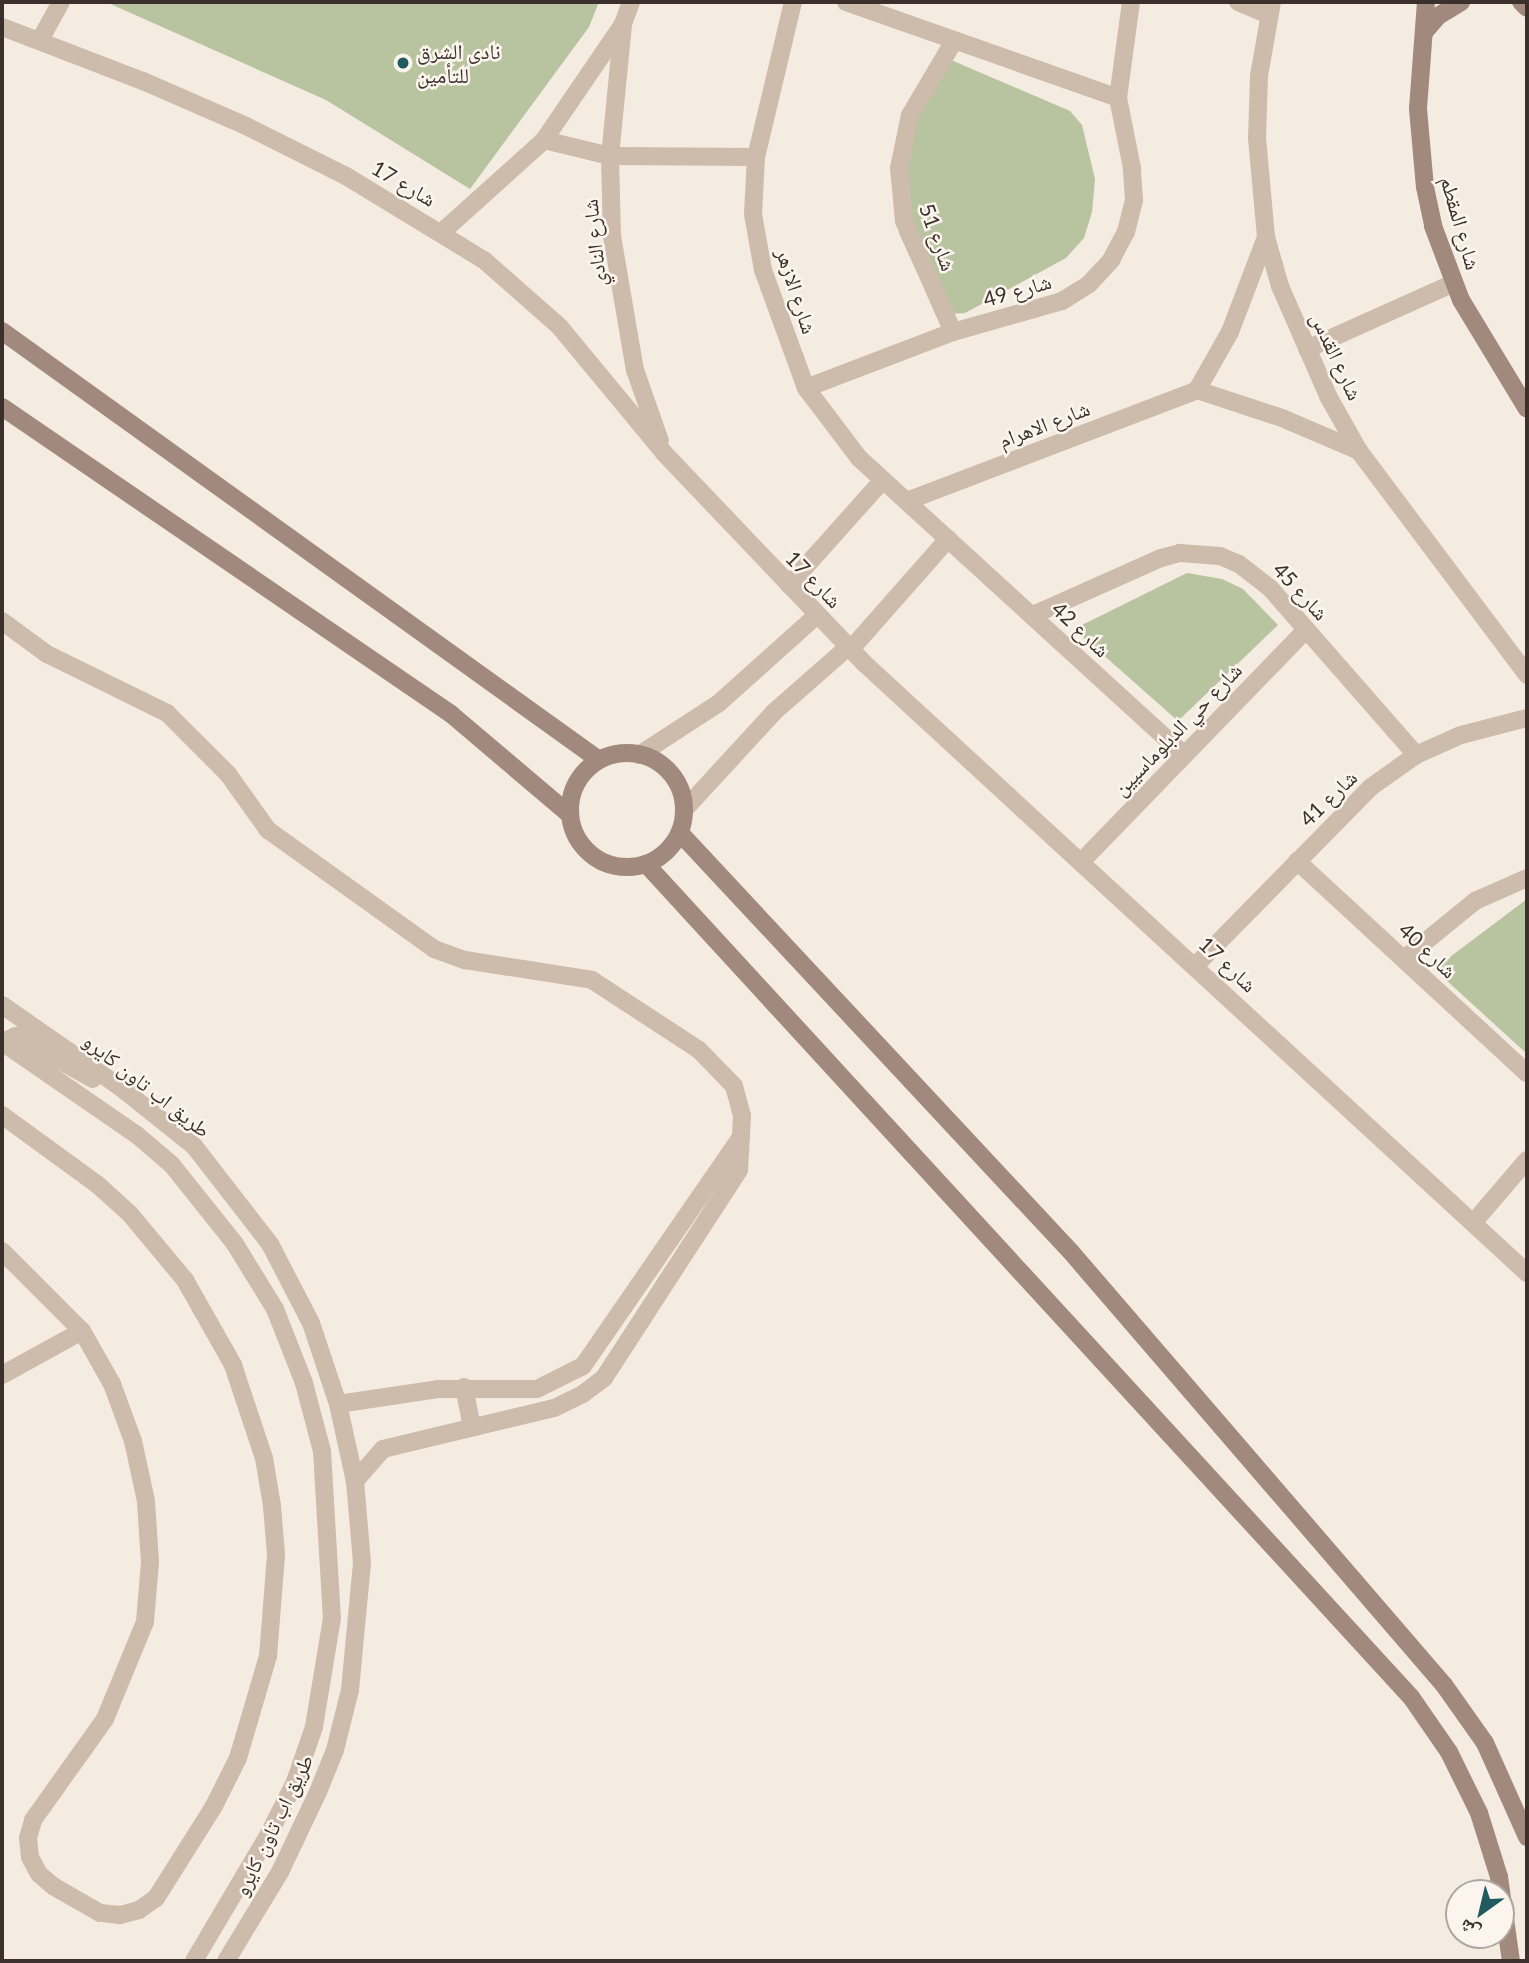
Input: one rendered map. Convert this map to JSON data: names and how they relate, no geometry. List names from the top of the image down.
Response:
{
  "streets": {
    "main road": ["شارع المقطم"],
    "street": [
      "شارع 17",
      "شارع 51",
      "شارع النادي",
      "شارع 49",
      "شارع الازهر",
      "شارع القدس",
      "شارع الاهرام",
      "شارع 45",
      "شارع 42",
      "شارع حي الدبلوماسيين",
      "شارع 41",
      "شارع 40",
      "طريق اب تاون كايرو"
    ]
  },
  "crossings": [
    ["شارع 17", "شارع النادي"],
    ["شارع 17", "شارع حي الدبلوماسيين"],
    ["شارع 17", "شارع 41"],
    ["شارع 51", "شارع 49"],
    ["شارع 49", "شارع الازهر"],
    ["شارع الازهر", "شارع الاهرام"],
    ["شارع الازهر", "شارع 42"],
    ["شارع 45", "شارع 42"],
    ["شارع 45", "شارع حي الدبلوماسيين"],
    ["شارع 45", "شارع 41"],
    ["شارع 42", "شارع حي الدبلوماسيين"],
    ["شارع 41", "شارع 40"]
  ],
  "places": ["نادى الشرق للتأمين"],
  "north": "bottom left"
}
